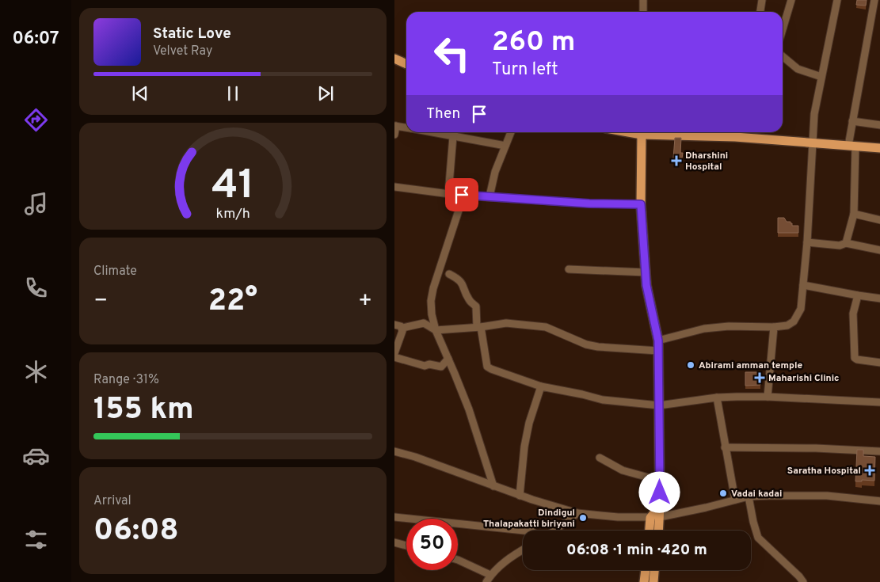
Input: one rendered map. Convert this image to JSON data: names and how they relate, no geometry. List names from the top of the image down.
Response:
{
  "places": {
    "health": ["Dharshini Hospital", "Maharishi Clinic", "Saratha Hospital"],
    "other": ["Abirami amman temple", "Vadai kadai", "Dindigul Thalapakatti biriyani"]
  },
  "page": {
    "tabs": "06:07",
    "turn": ["260 m", "Turn left"],
    "song": ["Static Love", "Velvet Ray"],
    "then": "Then",
    "tile": [
      "Climate",
      ["Range · 31%", "155 km"],
      ["Arrival", "06:08"]
    ],
    "heat": ["−", "22°", "+"],
    "limit": "50",
    "trip": "06:08 · 1 min · 420 m",
    "gauge": ["41", "km/h"]
  }
}
